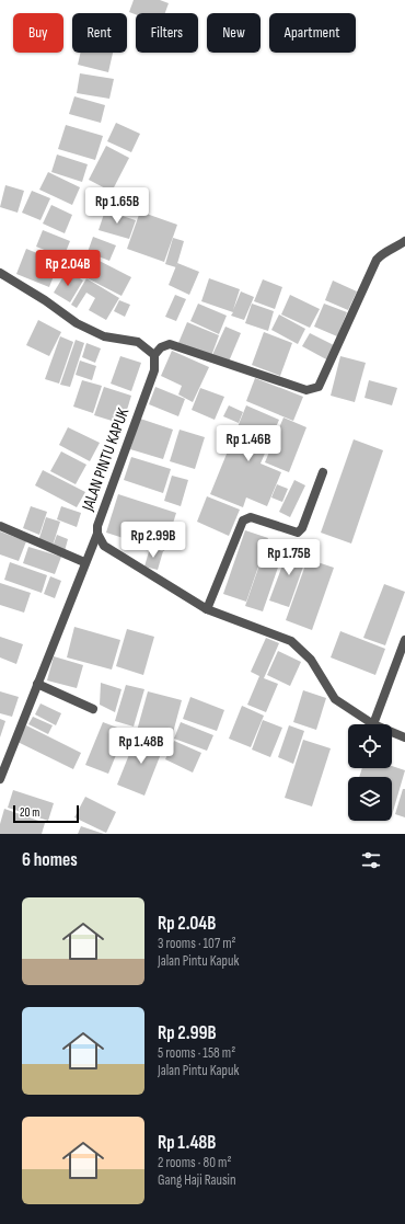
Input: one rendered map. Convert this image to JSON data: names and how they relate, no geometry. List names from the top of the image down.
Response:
{
  "streets": {
    "street": ["JALAN PINTU KAPUK"]
  },
  "scale_bar": "20 m",
  "page": {
    "chip": [
      "Buy",
      "Rent",
      "Filters",
      "New",
      "Apartment"
    ],
    "price": [
      "Rp 1.65B",
      "Rp 2.04B",
      "Rp 1.46B",
      "Rp 2.99B",
      "Rp 1.75B",
      "Rp 1.48B"
    ],
    "scale": "20 m",
    "heading": "6 homes",
    "list": [
      {
        "name": "Rp 2.04B",
        "note": "3 rooms · 107 m² · Jalan Pintu Kapuk"
      },
      {
        "name": "Rp 2.99B",
        "note": "5 rooms · 158 m² · Jalan Pintu Kapuk"
      },
      {
        "name": "Rp 1.48B",
        "note": "2 rooms · 80 m² · Gang Haji Rausin"
      }
    ]
  }
}
